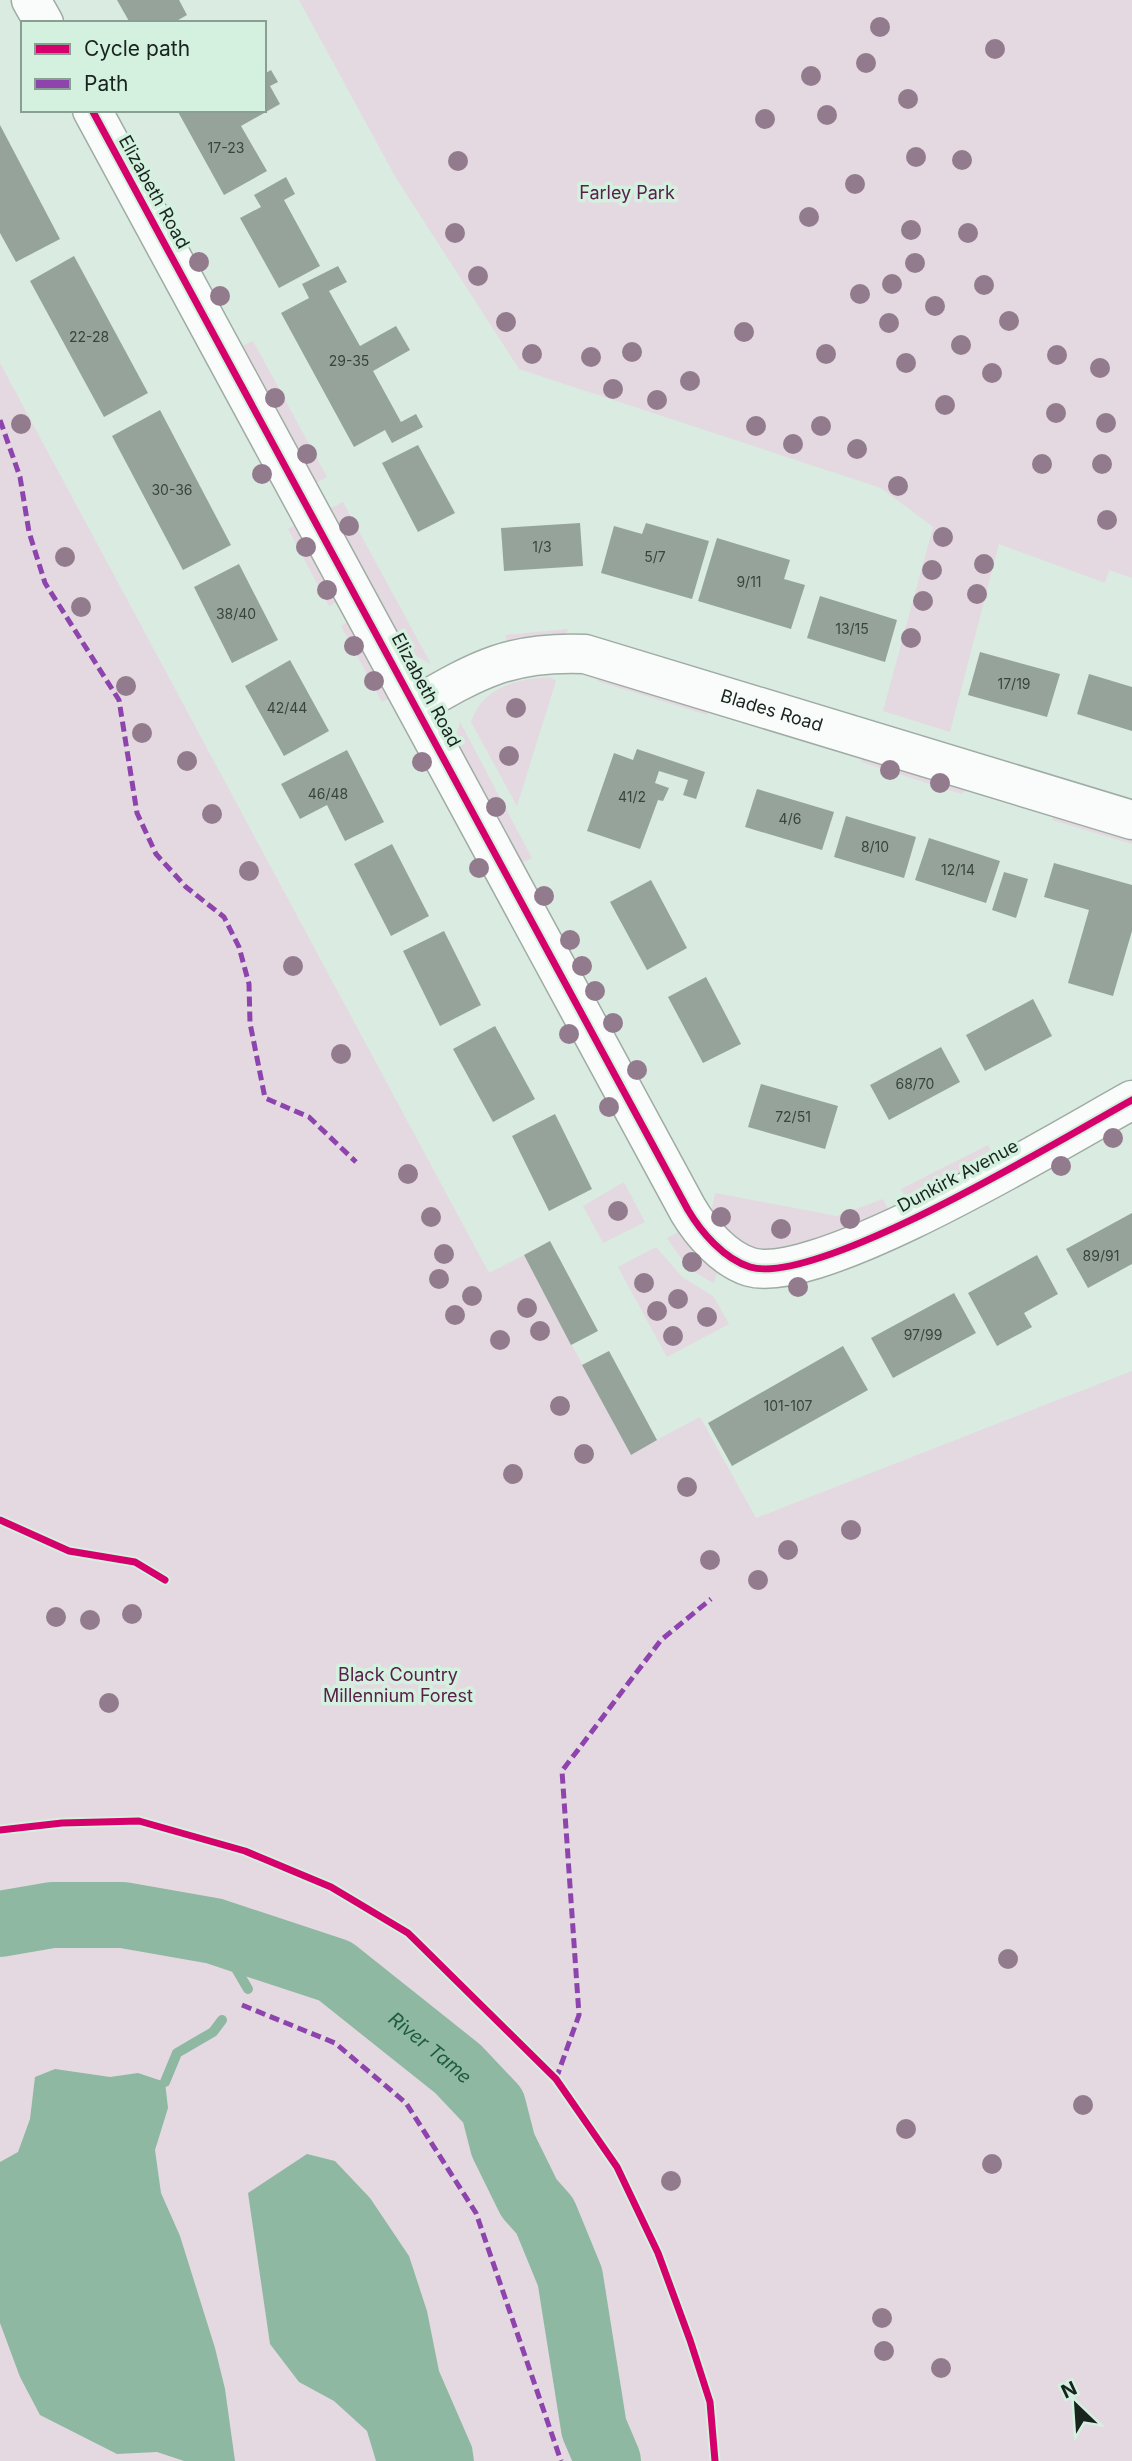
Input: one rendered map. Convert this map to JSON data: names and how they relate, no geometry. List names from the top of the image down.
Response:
{
  "streets": {
    "street": ["Elizabeth Road", "Blades Road", "Dunkirk Avenue"]
  },
  "crossings": [
    ["Elizabeth Road", "Blades Road"],
    ["Elizabeth Road", "Dunkirk Avenue"]
  ],
  "water": ["River Tame"],
  "parks": ["Farley Park", "Black Country Millennium Forest"],
  "house_numbers": [
    "17-23",
    "22-28",
    "29-35",
    "30-36",
    "1/3",
    "5/7",
    "9/11",
    "38/40",
    "13/15",
    "17/19",
    "42/44",
    "46/48",
    "41/2",
    "4/6",
    "8/10",
    "12/14",
    "68/70",
    "72/51",
    "89/91",
    "97/99",
    "101-107"
  ],
  "legend": ["Cycle path", "Path"],
  "north": "top left"
}
